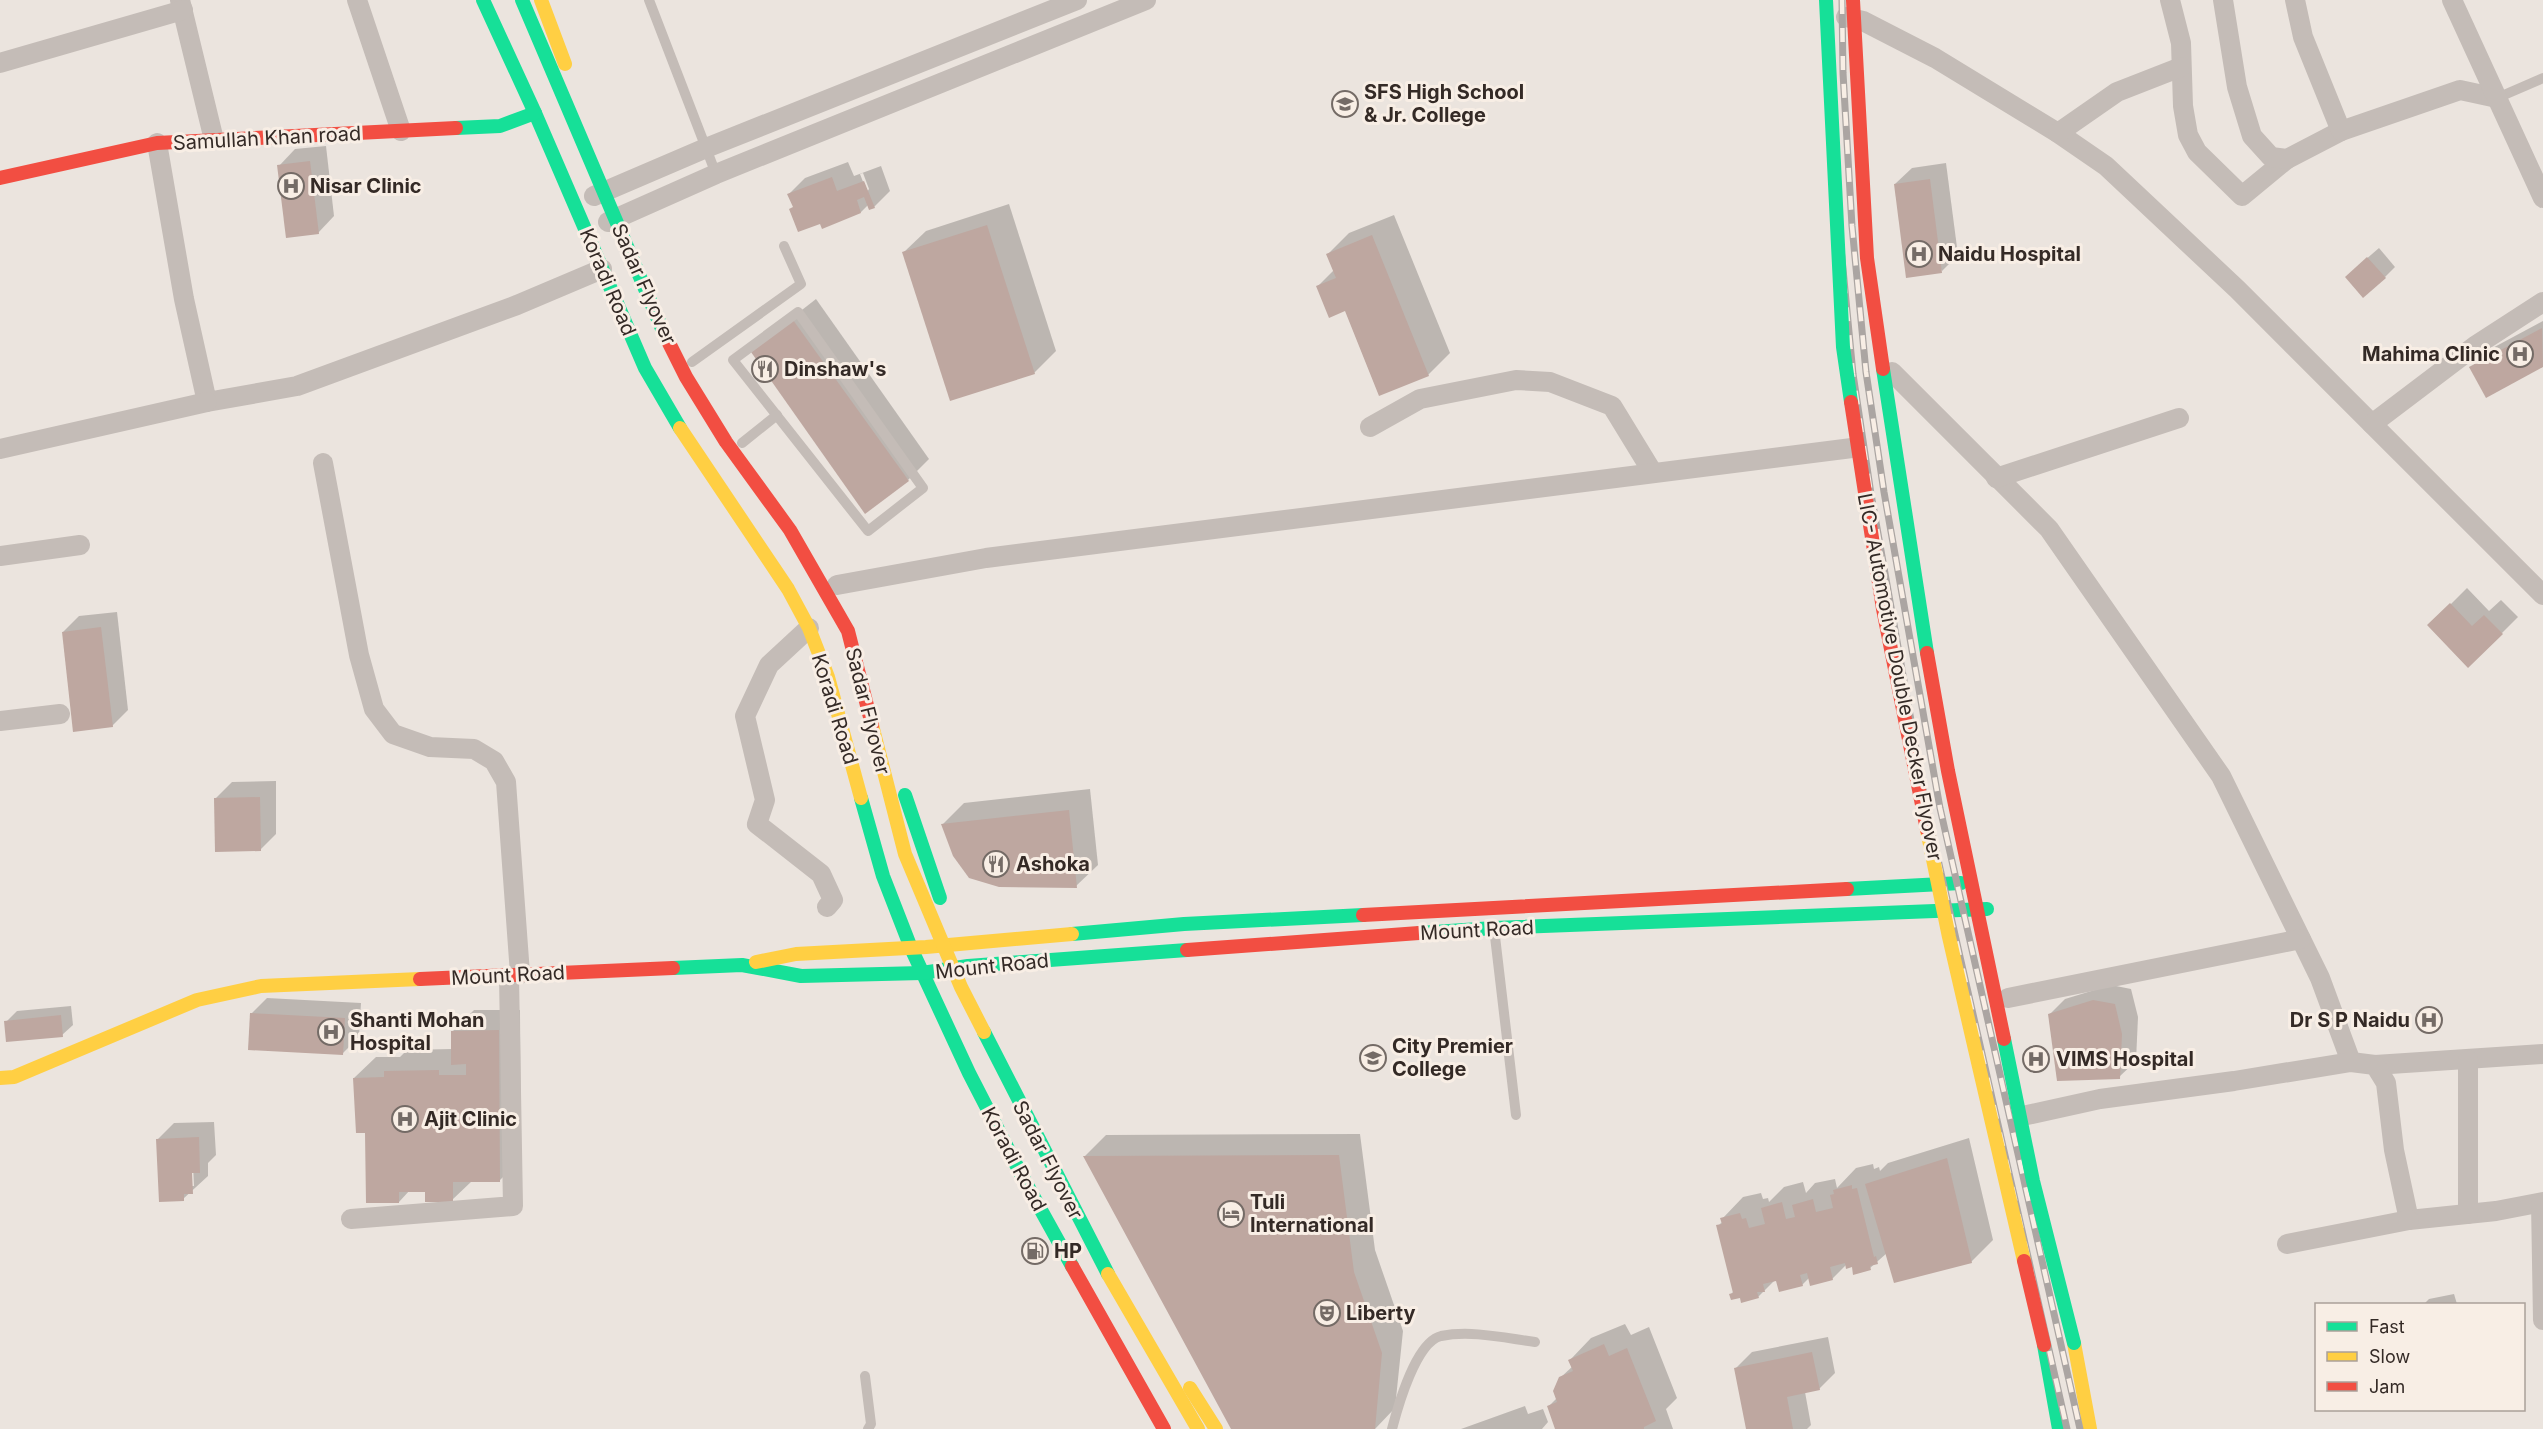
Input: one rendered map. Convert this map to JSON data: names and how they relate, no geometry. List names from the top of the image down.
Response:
{
  "streets": {
    "main road": [
      "Samullah Khan road",
      "Koradi Road",
      "Sadar Flyover",
      "LIC- Automotive Double Decker Flyover",
      "Mount Road"
    ]
  },
  "crossings": [
    ["Samullah Khan road", "Koradi Road"],
    ["Koradi Road", "Mount Road"]
  ],
  "places": {
    "school or university": ["SFS High School & Jr. College", "City Premier College"],
    "hospital": [
      "Nisar Clinic",
      "Naidu Hospital",
      "Mahima Clinic",
      "Dr S P Naidu",
      "Shanti Mohan Hospital",
      "VIMS Hospital",
      "Ajit Clinic"
    ],
    "restaurant": ["Dinshaw's", "Ashoka"],
    "hotel": ["Tuli International"],
    "fuel station": ["HP"],
    "theatre": ["Liberty"]
  },
  "legend": ["Fast", "Slow", "Jam"]
}
